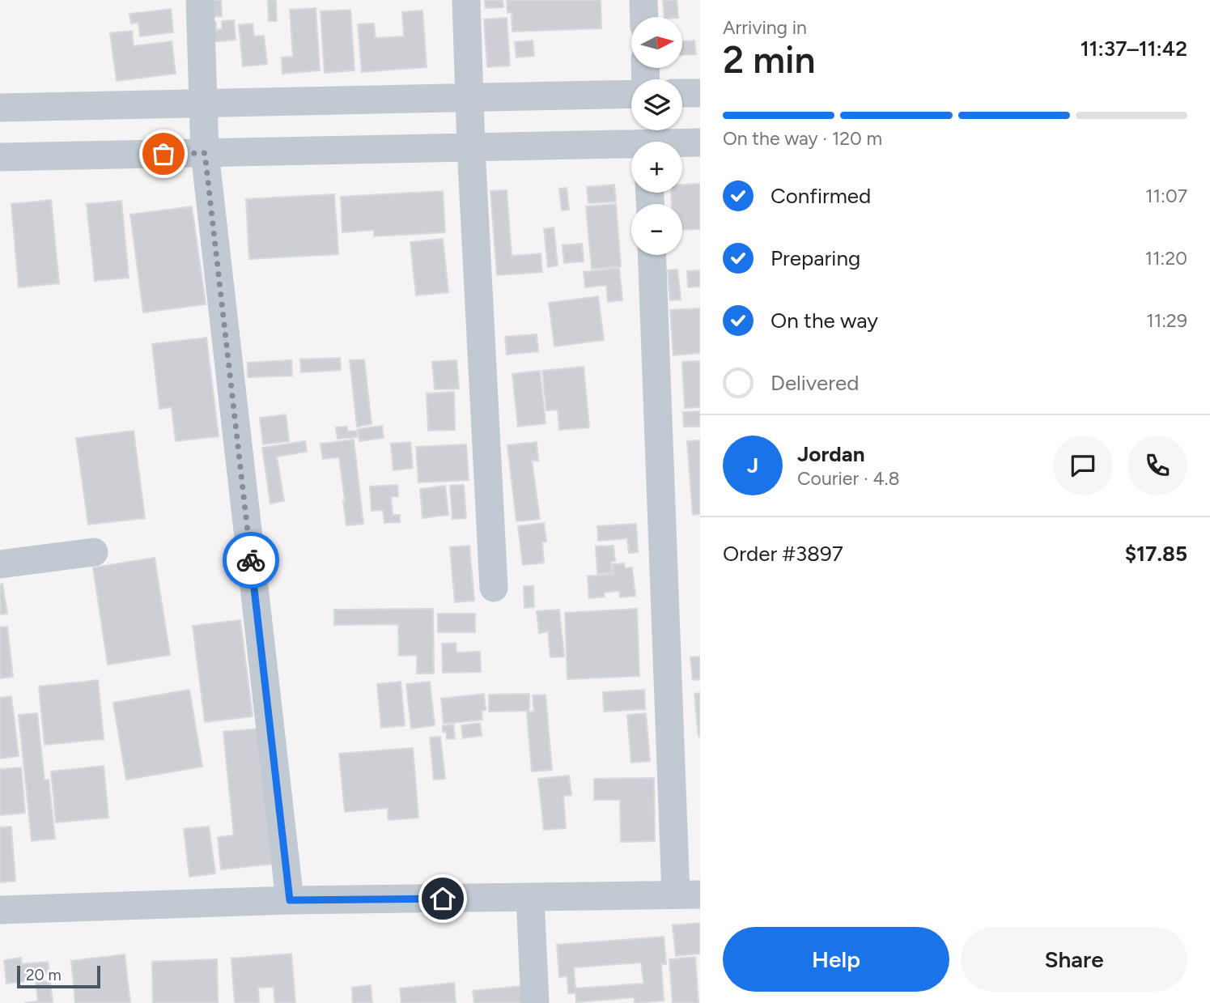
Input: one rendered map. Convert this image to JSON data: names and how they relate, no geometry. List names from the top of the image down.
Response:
{
  "scale_bar": "20 m",
  "north": "right",
  "page": {
    "heading": ["2 min", "Arriving in", "11:37–11:42"],
    "panel": [
      "Jordan",
      "Courier · 4.8",
      "Order #3897",
      "$17.85"
    ],
    "map_buttons": ["+", "−"],
    "bar": "On the way · 120 m",
    "list": [
      ["Confirmed", "11:07"],
      ["Preparing", "11:20"],
      ["On the way", "11:29"],
      "Delivered"
    ],
    "round": "J",
    "buttons": ["Help", "Share"],
    "scale": "20 m"
  }
}
